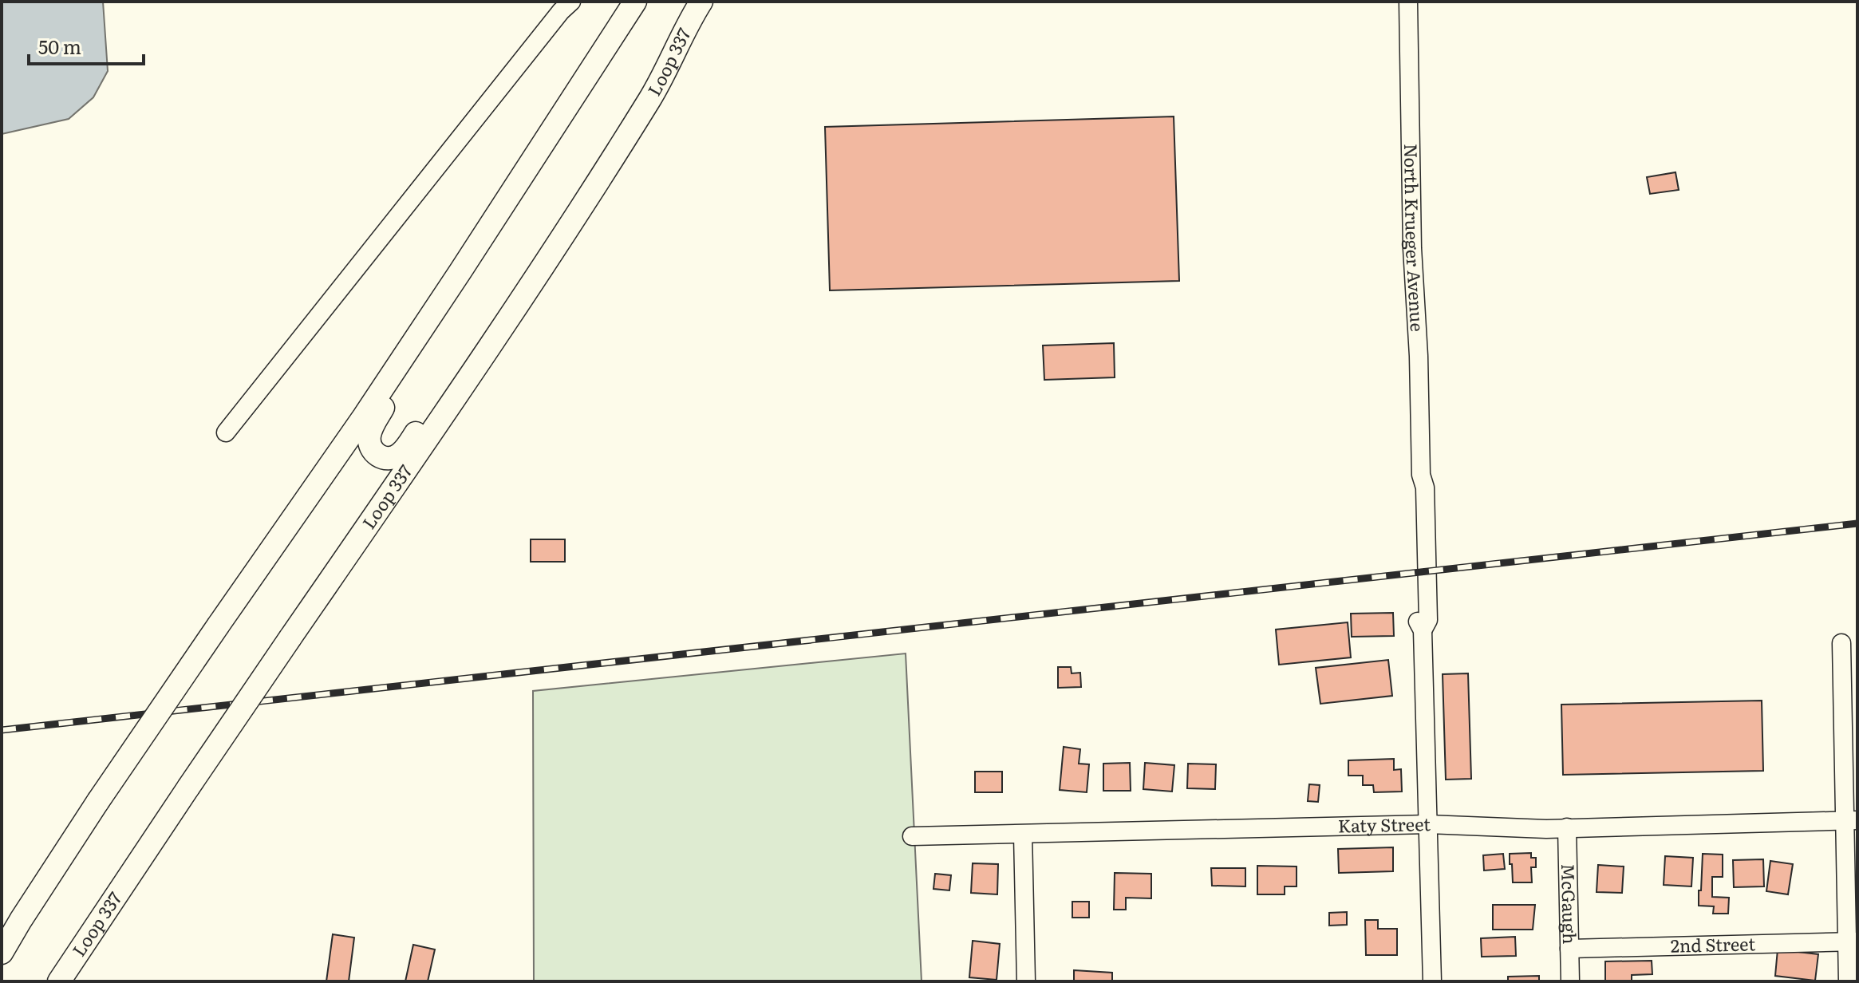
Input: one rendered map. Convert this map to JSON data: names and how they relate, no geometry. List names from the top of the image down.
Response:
{
  "streets": {
    "main road": ["Loop 337"],
    "street": [
      "North Krueger Avenue",
      "Katy Street",
      "McGaugh",
      "2nd Street"
    ]
  },
  "crossings": [
    ["North Krueger Avenue", "Katy Street"],
    ["Katy Street", "McGaugh"],
    ["McGaugh", "2nd Street"]
  ],
  "scale_bar": "50 m"
}
